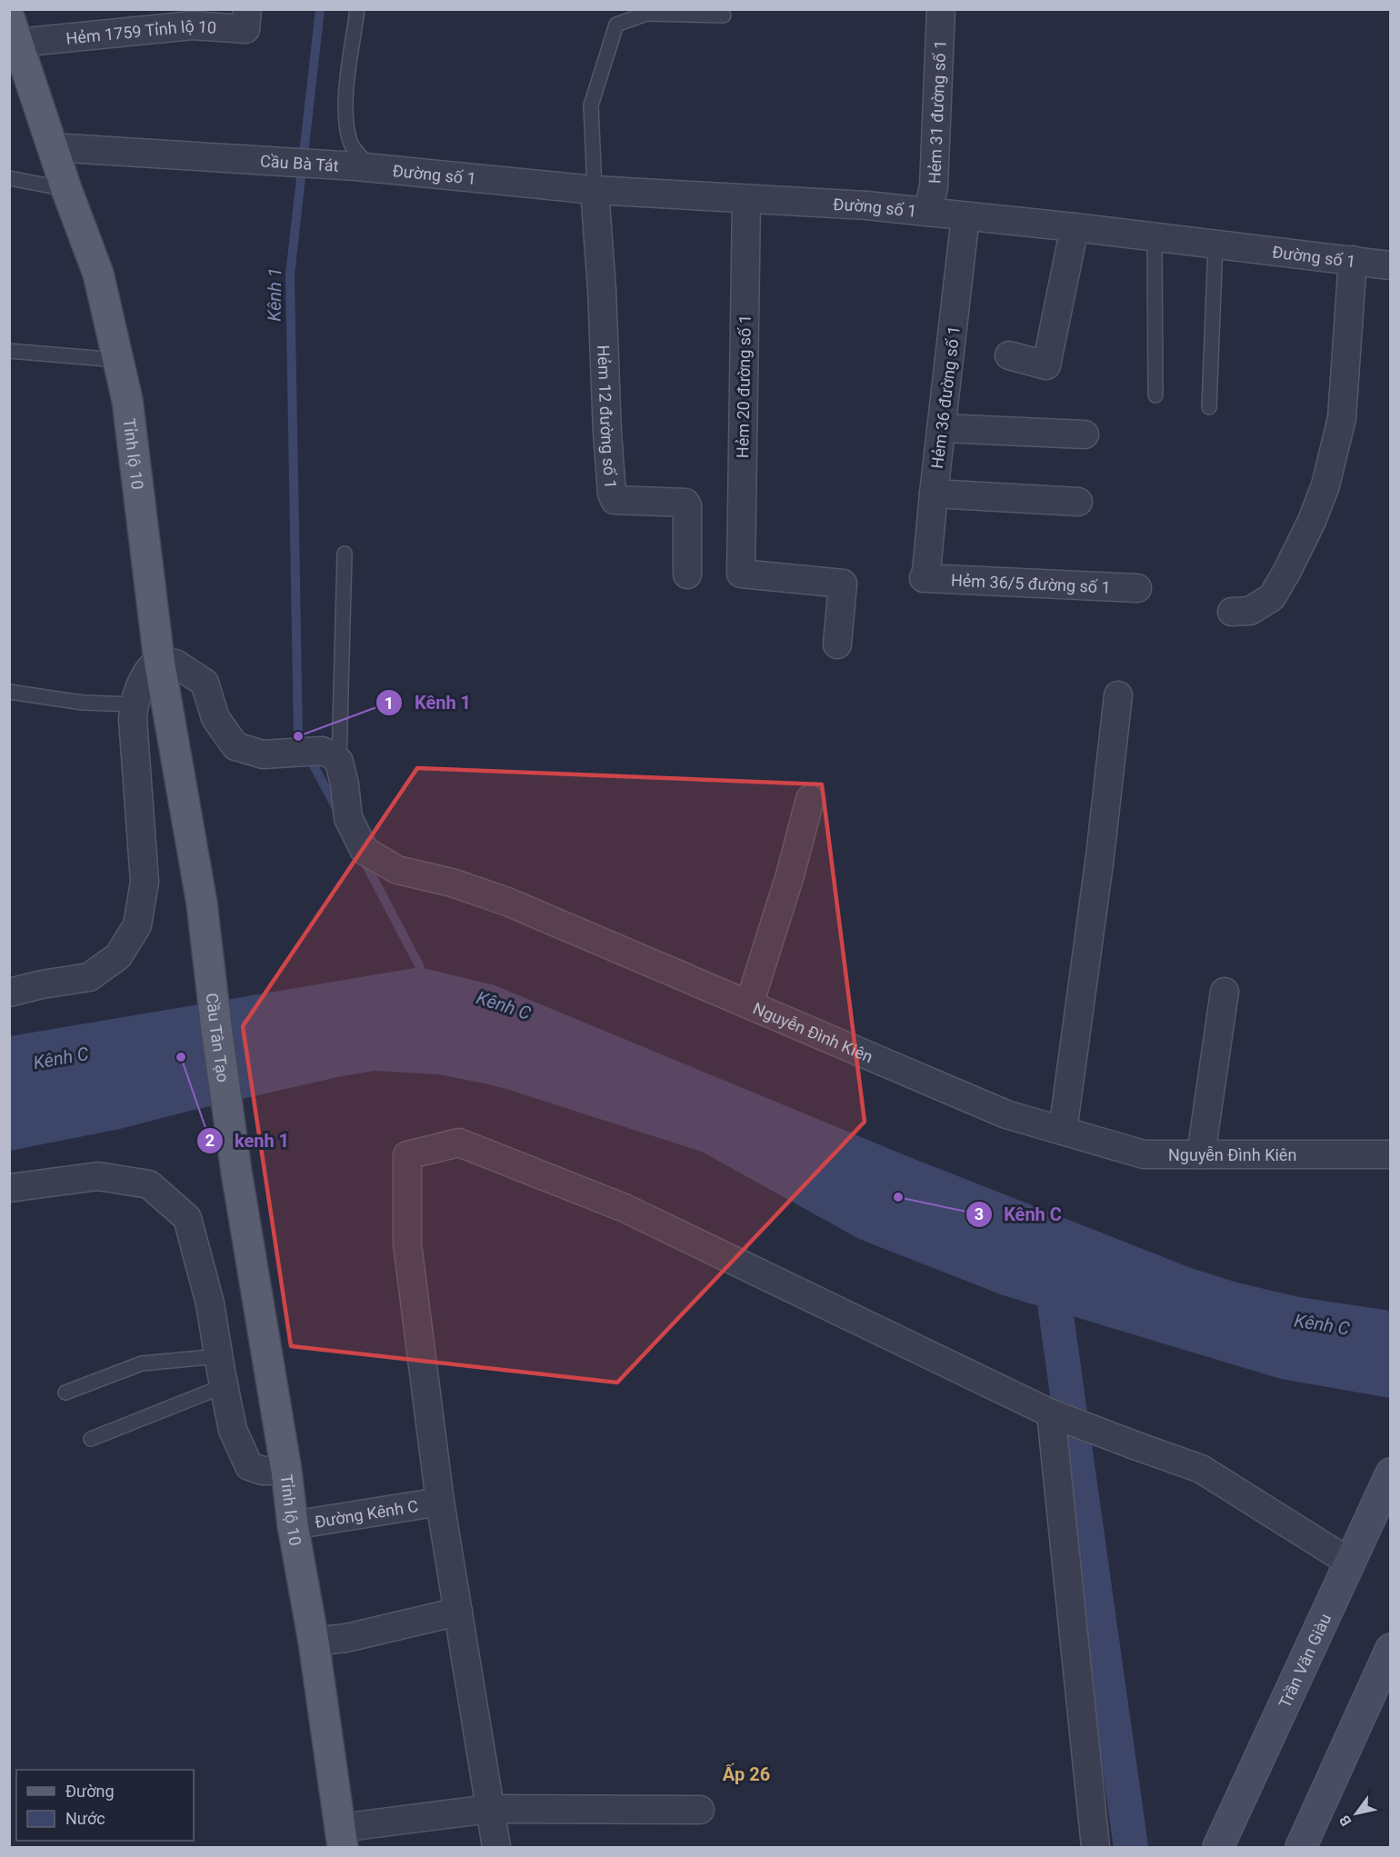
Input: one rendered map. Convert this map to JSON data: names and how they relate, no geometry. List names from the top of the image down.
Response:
{
  "streets": {
    "main road": ["Tỉnh lộ 10", "Cầu Tân Tạo", "Trần Văn Giàu"],
    "street": [
      "Hẻm 1759 Tỉnh lộ 10",
      "Hẻm 31 đường số 1",
      "Cầu Bà Tát",
      "Đường số 1",
      "Hẻm 20 đường số 1",
      "Hẻm 36 đường số 1",
      "Hẻm 12 đường số 1",
      "Hẻm 36/5 đường số 1",
      "Nguyễn Đình Kiên",
      "Đường Kênh C"
    ]
  },
  "crossings": [
    ["Hẻm 1759 Tỉnh lộ 10", "Tỉnh lộ 10"],
    ["Hẻm 31 đường số 1", "Đường số 1"],
    ["Cầu Bà Tát", "Đường số 1"],
    ["Cầu Bà Tát", "Tỉnh lộ 10"],
    ["Đường số 1", "Hẻm 20 đường số 1"],
    ["Đường số 1", "Hẻm 36 đường số 1"],
    ["Đường số 1", "Hẻm 12 đường số 1"],
    ["Hẻm 36 đường số 1", "Hẻm 36/5 đường số 1"],
    ["Tỉnh lộ 10", "Cầu Tân Tạo"],
    ["Tỉnh lộ 10", "Đường Kênh C"]
  ],
  "districts": ["Ấp 26"],
  "water": ["Kênh 1", "Kênh C"],
  "places": ["Kênh 1", "kenh 1", "Kênh C"],
  "legend": ["Đường", "Nước"],
  "north": "bottom left"
}
